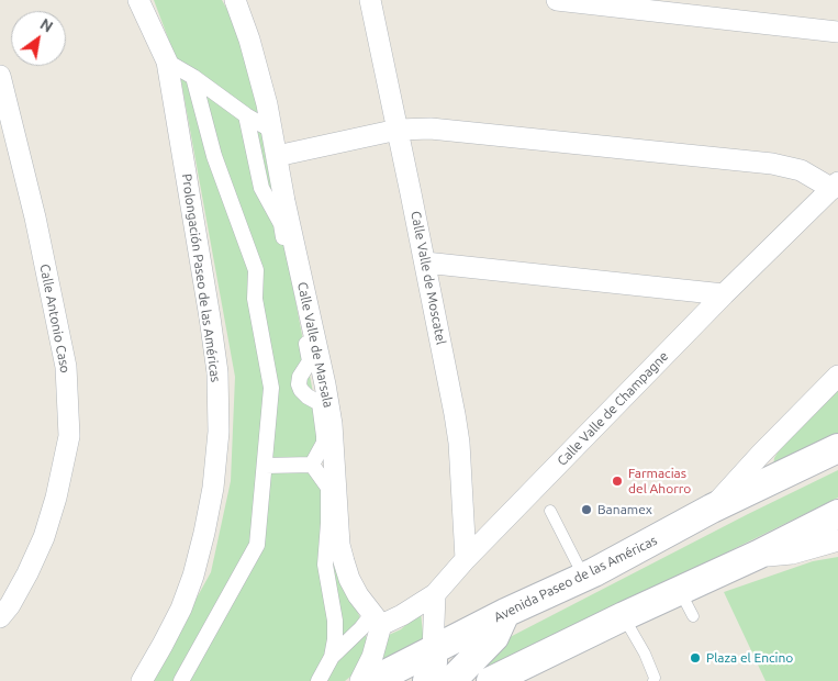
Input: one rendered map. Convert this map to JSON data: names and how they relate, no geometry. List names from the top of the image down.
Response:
{
  "streets": {
    "main road": ["Avenida Paseo de las Américas"],
    "street": [
      "Prolongación Paseo de las Américas",
      "Calle Valle de Moscatel",
      "Calle Antonio Caso",
      "Calle Valle de Marsala",
      "Calle Valle de Champagne"
    ]
  },
  "crossings": [
    ["Calle Valle de Moscatel", "Calle Valle de Champagne"],
    ["Calle Valle de Marsala", "Calle Valle de Champagne"]
  ],
  "places": ["Farmacias del Ahorro", "Banamex", "Plaza el Encino"],
  "north": "top right"
}
